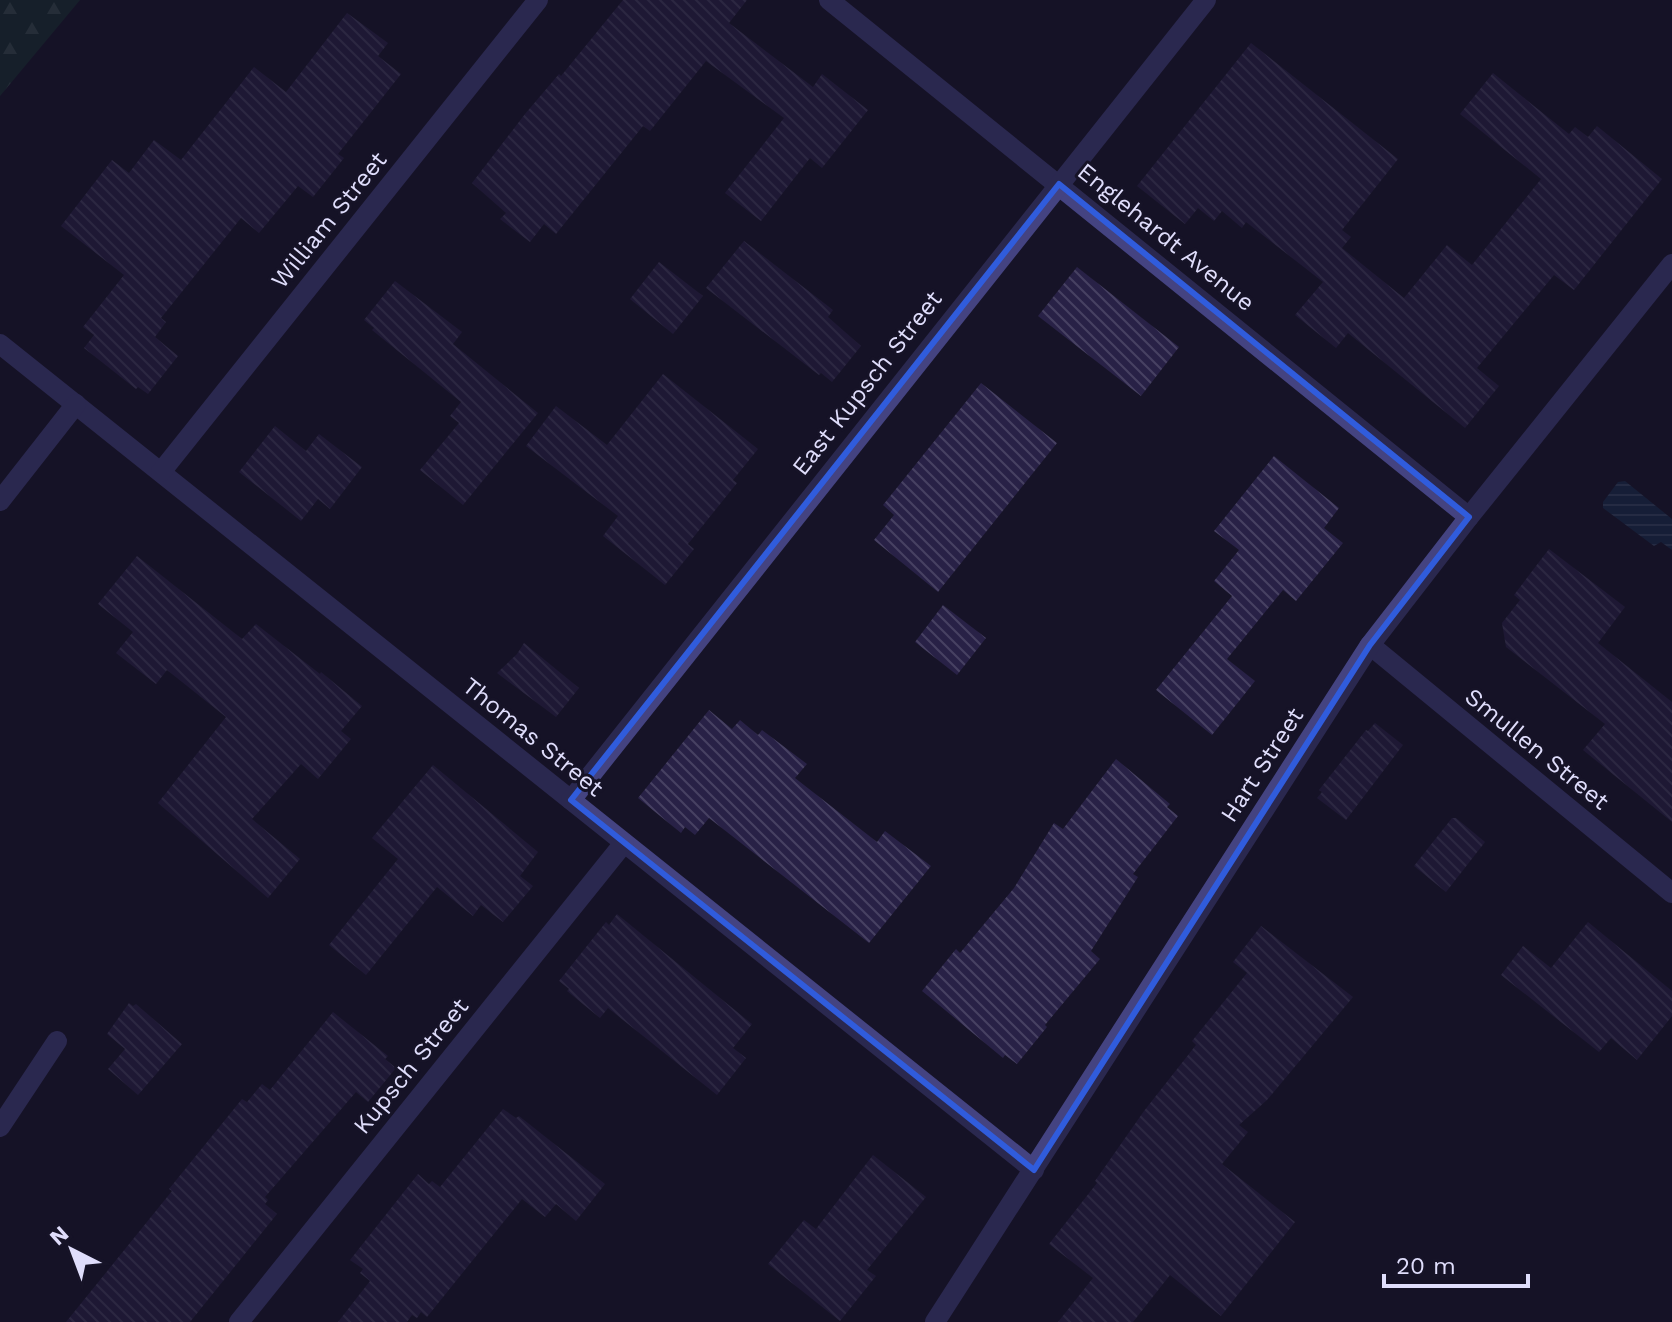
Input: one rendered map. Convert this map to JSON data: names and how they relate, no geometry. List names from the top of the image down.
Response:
{
  "streets": {
    "street": [
      "William Street",
      "Englehardt Avenue",
      "East Kupsch Street",
      "Thomas Street",
      "Smullen Street",
      "Hart Street",
      "Kupsch Street"
    ]
  },
  "crossings": [
    ["William Street", "Thomas Street"],
    ["Englehardt Avenue", "East Kupsch Street"],
    ["Englehardt Avenue", "Hart Street"],
    ["East Kupsch Street", "Thomas Street"],
    ["Thomas Street", "Hart Street"],
    ["Thomas Street", "Kupsch Street"],
    ["Smullen Street", "Hart Street"]
  ],
  "scale_bar": "20 m",
  "north": "top left"
}
